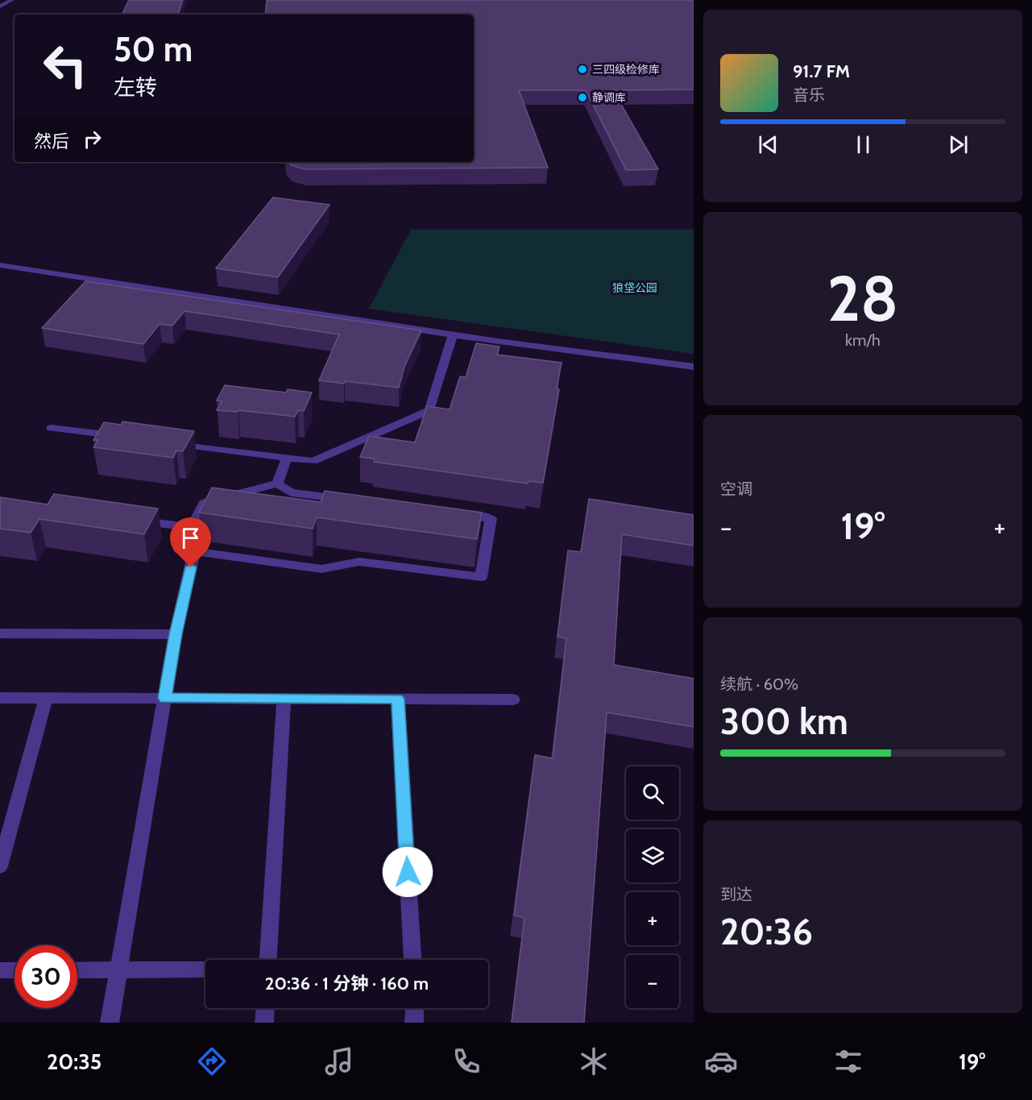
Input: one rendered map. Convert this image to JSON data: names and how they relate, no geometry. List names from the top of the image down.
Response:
{
  "parks": ["狼垡公园"],
  "places": ["三四级检修库", "静调库"],
  "page": {
    "turn": ["50 m", "左转"],
    "song": ["91.7 FM", "音乐"],
    "then": "然后",
    "tile": [
      ["28", "km/h"],
      "空调",
      ["续航 · 60%", "300 km"],
      ["到达", "20:36"]
    ],
    "heat": ["−", "19°", "+"],
    "map_buttons": ["+", "−"],
    "limit": "30",
    "trip": "20:36 · 1 分钟 · 160 m",
    "tabs": ["20:35", "19°"]
  }
}
